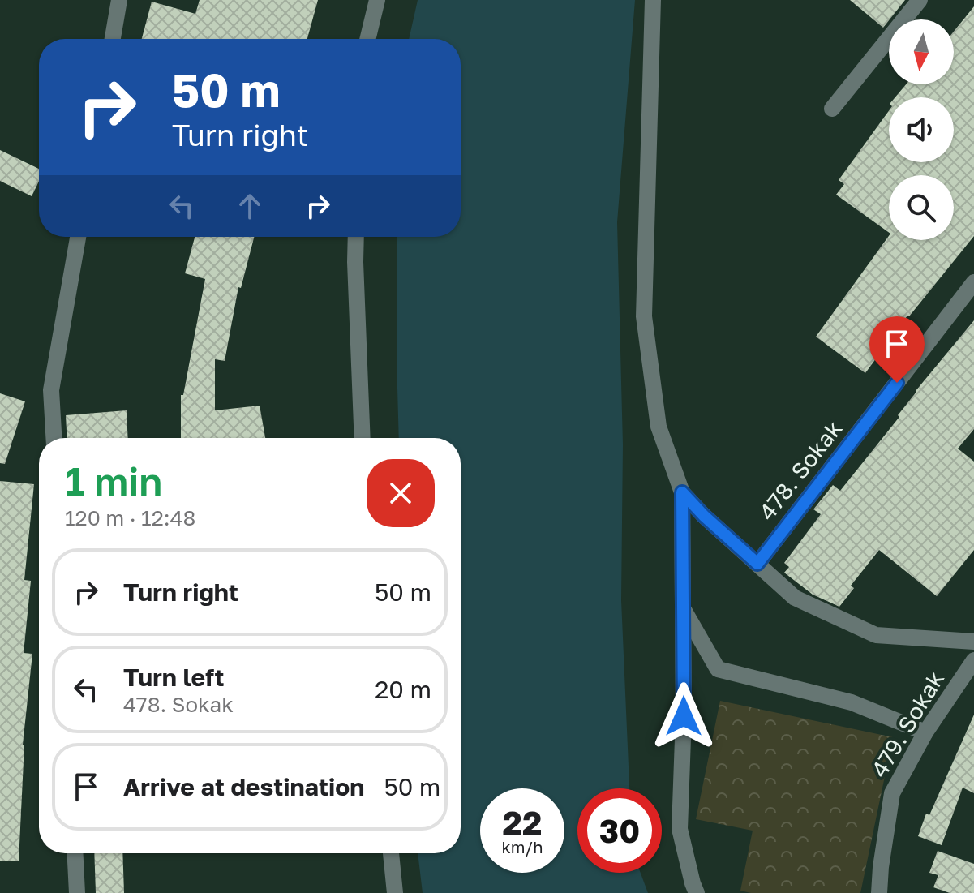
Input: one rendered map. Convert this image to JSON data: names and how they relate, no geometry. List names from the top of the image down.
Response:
{
  "streets": {
    "street": ["478. Sokak", "479. Sokak"]
  },
  "north": "bottom",
  "page": {
    "turn": ["50 m", "Turn right"],
    "heading": ["1 min", "120 m · 12:48"],
    "list": [
      {
        "name": "Turn right",
        "value": "50 m"
      },
      {
        "name": "Turn left",
        "note": "478. Sokak",
        "value": "20 m"
      },
      {
        "name": "Arrive at destination",
        "value": "50 m"
      }
    ],
    "speed": "22 km/h",
    "limit": "30"
  }
}
